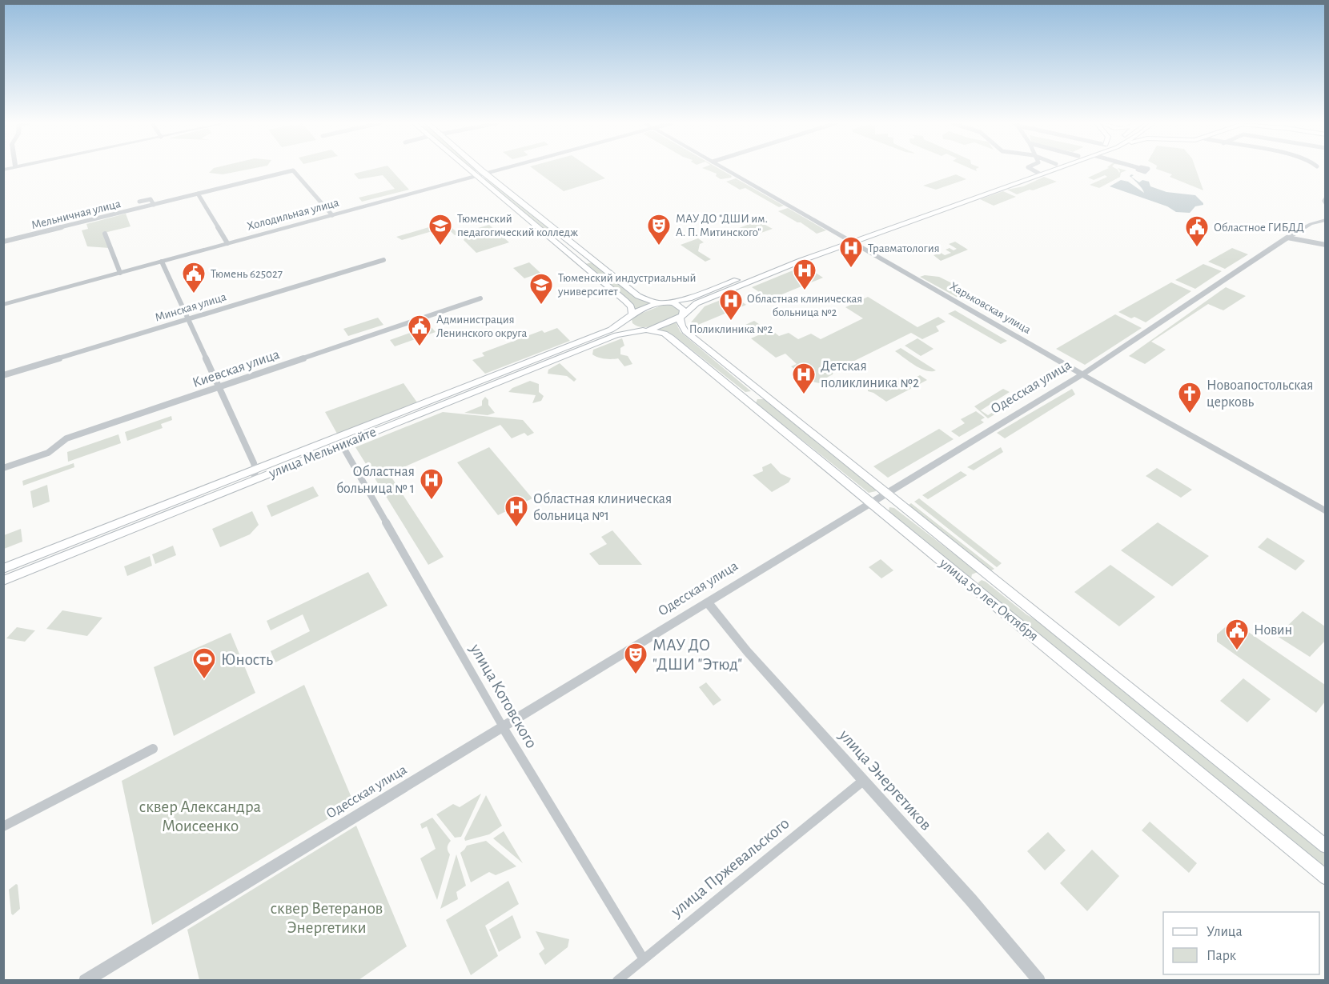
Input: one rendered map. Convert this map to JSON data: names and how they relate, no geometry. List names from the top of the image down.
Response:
{
  "streets": {
    "main road": ["улица Мельникайте", "улица 50 лет Октября"],
    "street": [
      "Мельничная улица",
      "Холодильная улица",
      "Минская улица",
      "Харьковская улица",
      "Киевская улица",
      "Одесская улица",
      "улица Котовского",
      "улица Энергетиков",
      "улица Пржевальского"
    ]
  },
  "crossings": [
    ["Мельничная улица", "Холодильная улица"],
    ["Харьковская улица", "Одесская улица"],
    ["Одесская улица", "улица 50 лет Октября"],
    ["Одесская улица", "улица Котовского"],
    ["Одесская улица", "улица Энергетиков"],
    ["улица Мельникайте", "улица 50 лет Октября"],
    ["улица Мельникайте", "улица Котовского"],
    ["улица Котовского", "улица Пржевальского"],
    ["улица Энергетиков", "улица Пржевальского"]
  ],
  "parks": ["сквер Александра Моисеенко", "сквер Ветеранов Энергетики"],
  "places": {
    "school or university": ["Тюменский педагогический колледж", "Тюменский индустриальный университет"],
    "theatre": ["МАУ ДО \"ДШИ им. А. П. Митинского\"", "МАУ ДО \"ДШИ \"Этюд\""],
    "public building": [
      "Областное ГИБДД",
      "Тюмень 625027",
      "Администрация Ленинского округа",
      "Новин"
    ],
    "hospital": [
      "Травматология",
      "Областная клиническая больница №2",
      "Поликлиника №2",
      "Детская поликлиника №2",
      "Областная больница № 1",
      "Областная клиническая больница №1"
    ],
    "church": ["Новоапостольская церковь"],
    "sports": ["Юность"]
  },
  "legend": ["Улица", "Парк"]
}
